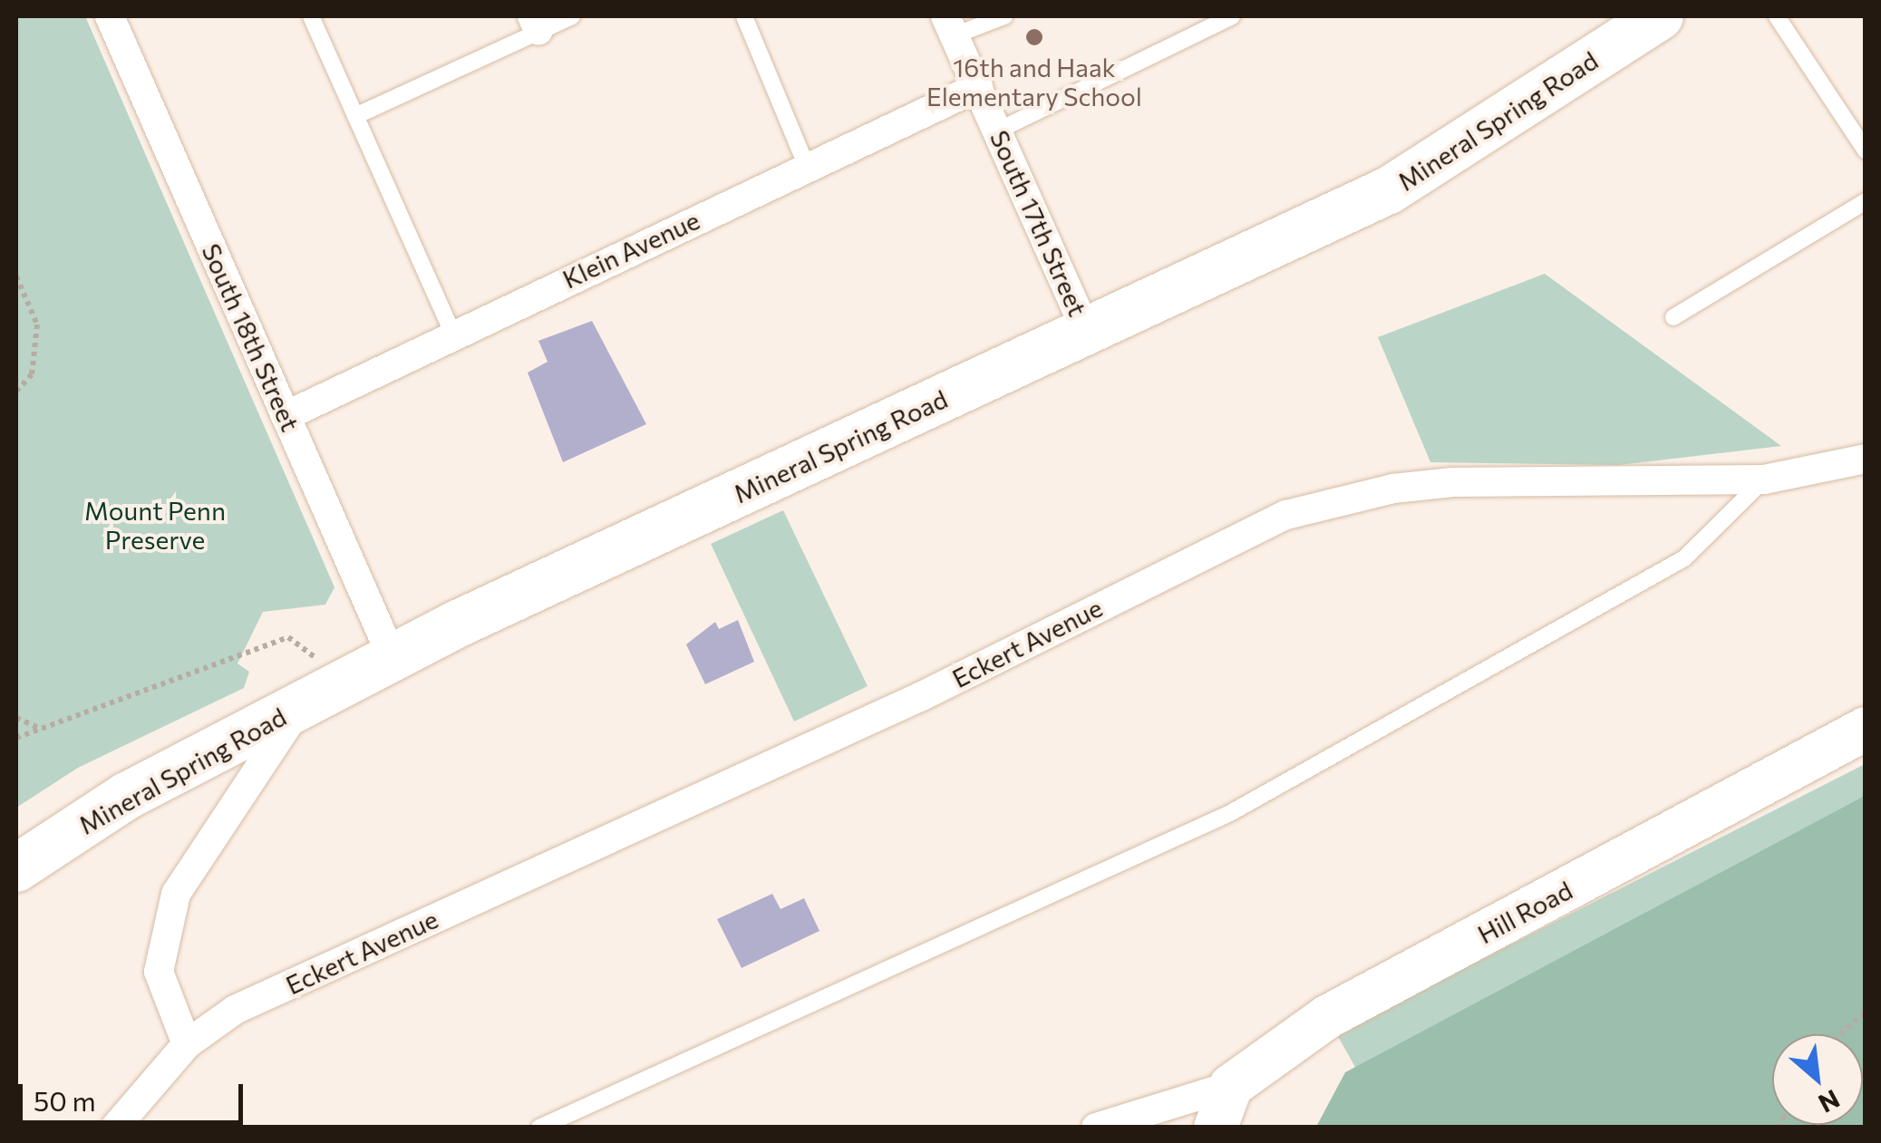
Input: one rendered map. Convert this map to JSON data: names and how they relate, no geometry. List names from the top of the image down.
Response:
{
  "streets": {
    "main road": ["Mineral Spring Road"],
    "street": [
      "South 17th Street",
      "Klein Avenue",
      "South 18th Street",
      "Eckert Avenue",
      "Hill Road"
    ]
  },
  "crossings": [
    ["Mineral Spring Road", "South 17th Street"],
    ["Mineral Spring Road", "South 18th Street"],
    ["South 17th Street", "Klein Avenue"],
    ["Klein Avenue", "South 18th Street"]
  ],
  "parks": ["Mount Penn Preserve"],
  "places": ["16th and Haak Elementary School"],
  "scale_bar": "50 m",
  "north": "bottom right"
}
